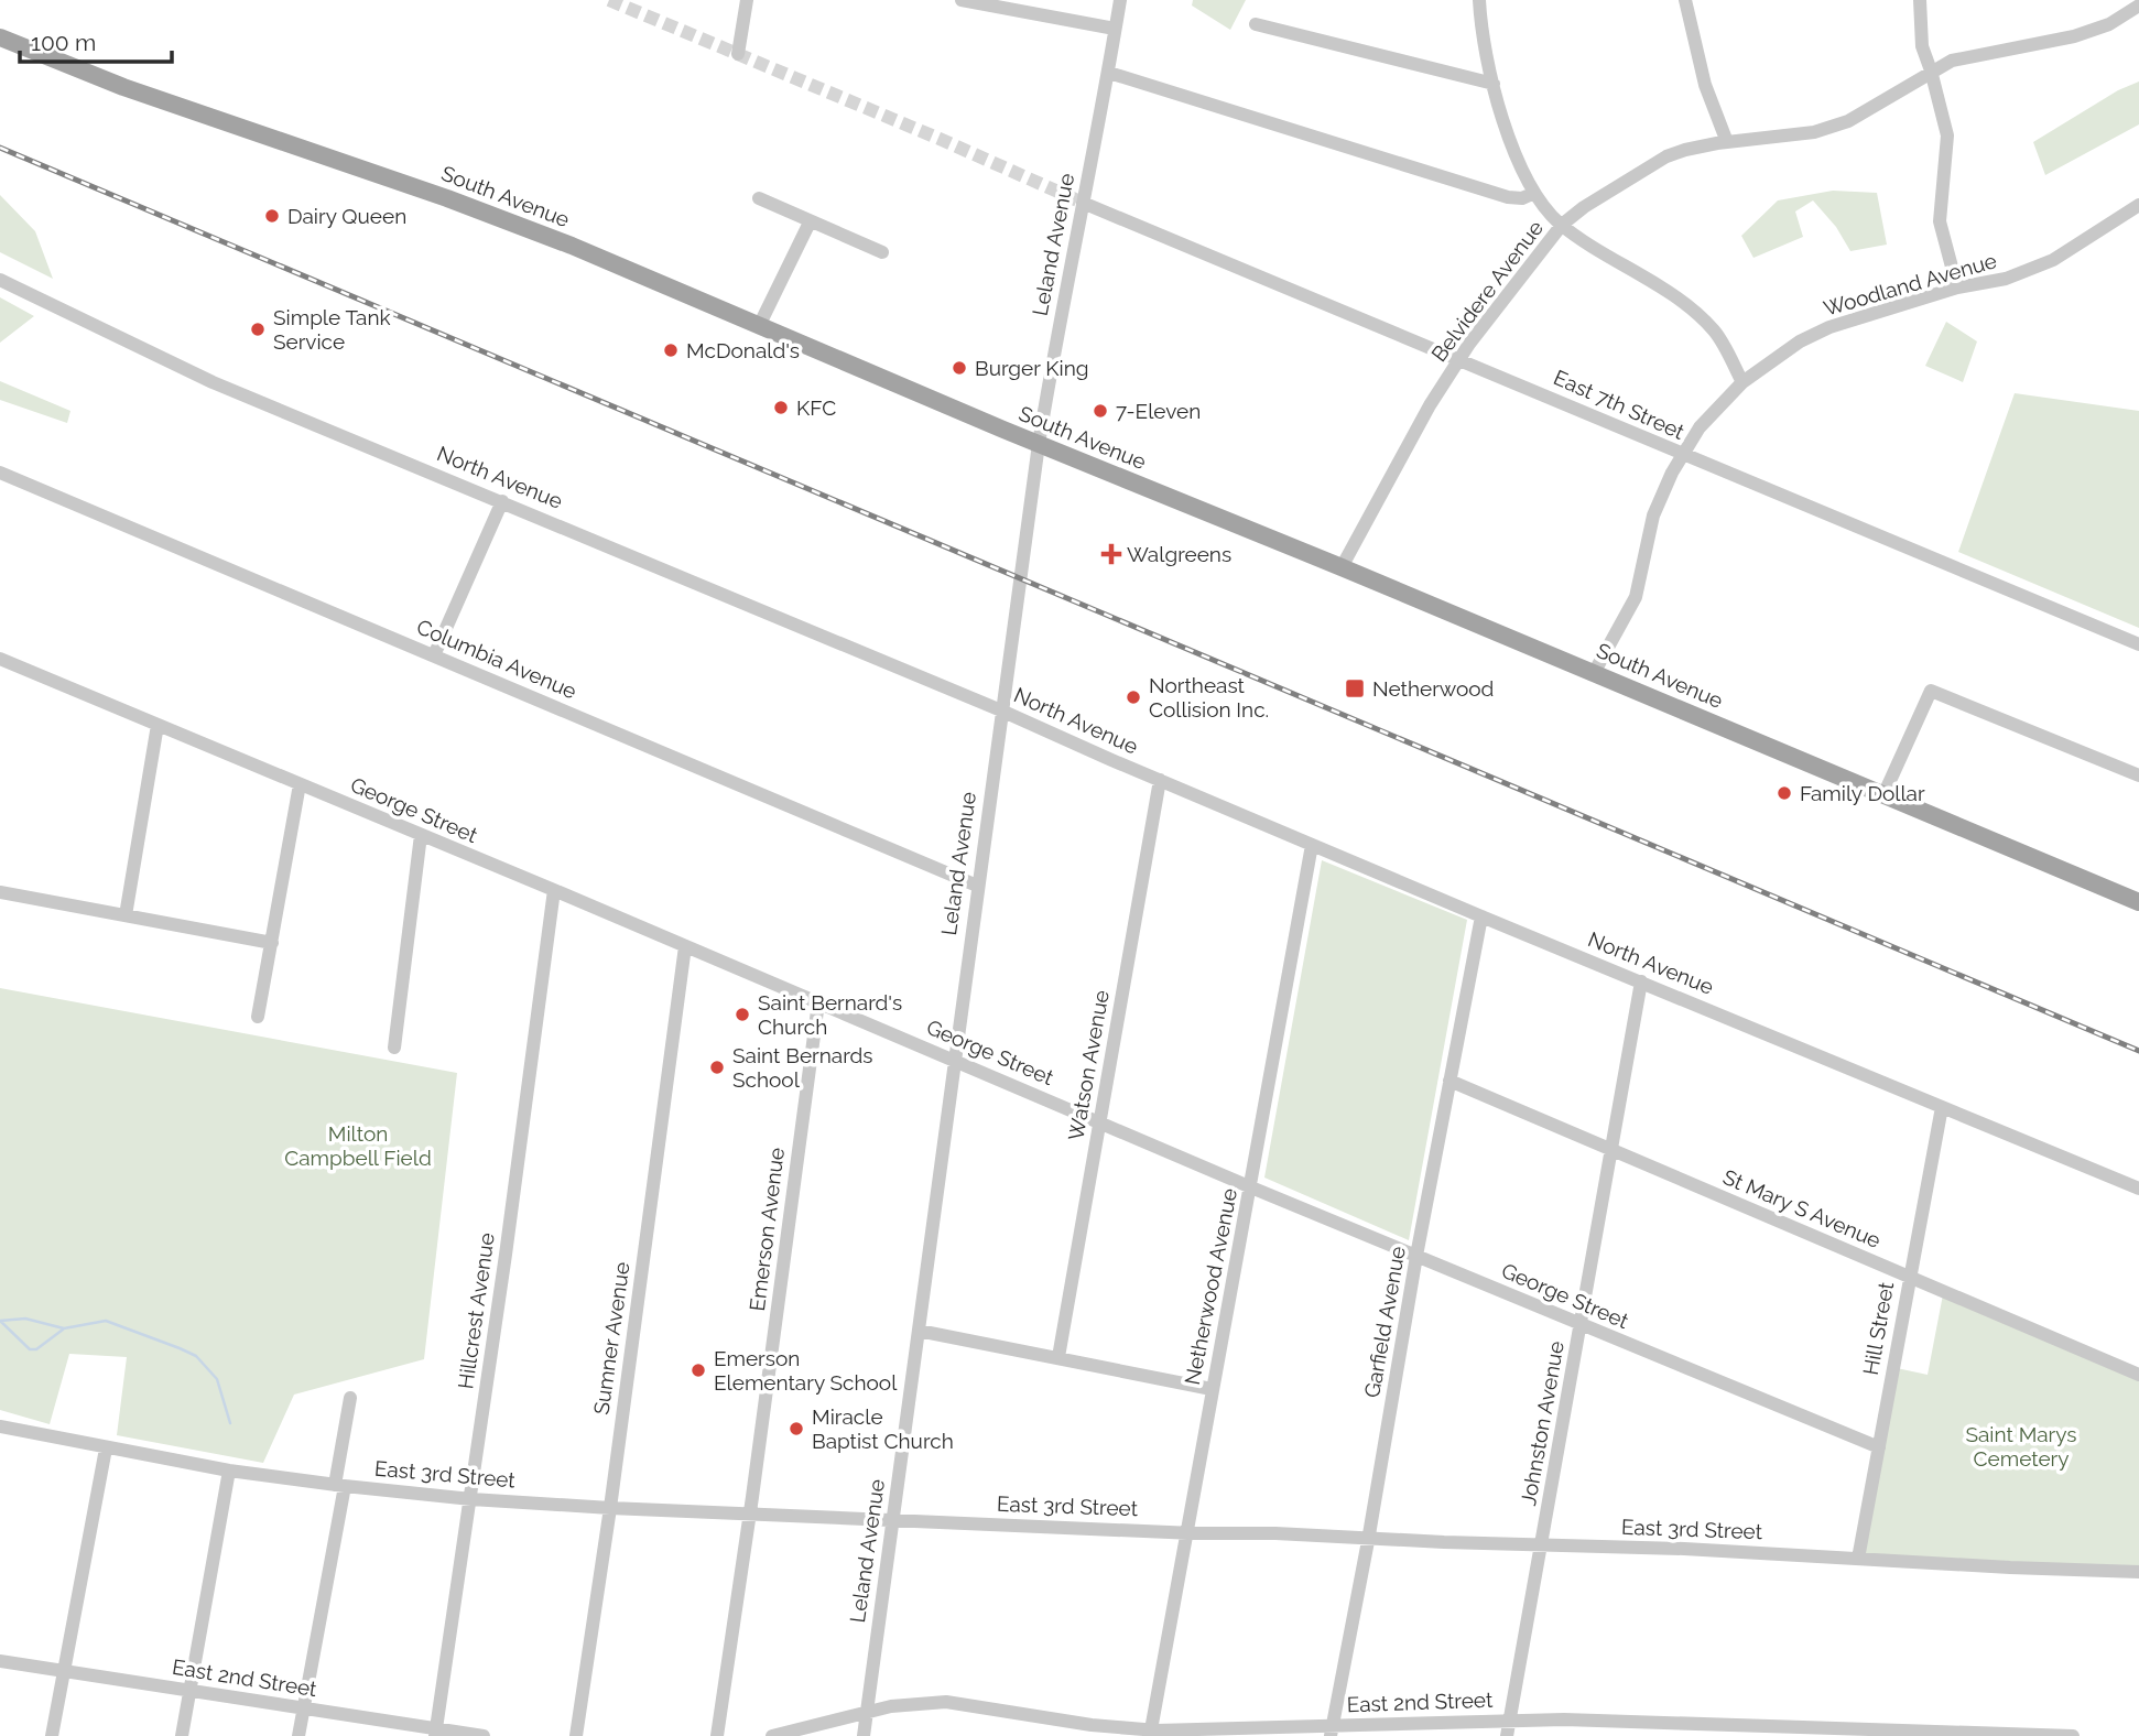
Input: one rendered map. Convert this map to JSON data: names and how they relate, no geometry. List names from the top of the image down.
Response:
{
  "streets": {
    "main road": ["South Avenue"],
    "street": [
      "Leland Avenue",
      "Woodland Avenue",
      "Belvidere Avenue",
      "East 7th Street",
      "North Avenue",
      "Columbia Avenue",
      "George Street",
      "Watson Avenue",
      "St Mary S Avenue",
      "Emerson Avenue",
      "Netherwood Avenue",
      "Hillcrest Avenue",
      "Garfield Avenue",
      "Hill Street",
      "Sumner Avenue",
      "Johnston Avenue",
      "East 3rd Street",
      "East 2nd Street"
    ]
  },
  "crossings": [
    ["South Avenue", "Leland Avenue"],
    ["South Avenue", "Woodland Avenue"],
    ["South Avenue", "Belvidere Avenue"],
    ["Leland Avenue", "East 7th Street"],
    ["Leland Avenue", "North Avenue"],
    ["Leland Avenue", "Columbia Avenue"],
    ["Leland Avenue", "George Street"],
    ["Leland Avenue", "East 3rd Street"],
    ["Leland Avenue", "East 2nd Street"],
    ["Woodland Avenue", "East 7th Street"],
    ["Belvidere Avenue", "East 7th Street"],
    ["North Avenue", "Watson Avenue"],
    ["North Avenue", "Netherwood Avenue"],
    ["North Avenue", "Garfield Avenue"],
    ["North Avenue", "Hill Street"],
    ["North Avenue", "Johnston Avenue"],
    ["George Street", "Watson Avenue"],
    ["George Street", "Emerson Avenue"],
    ["George Street", "Netherwood Avenue"],
    ["George Street", "Hillcrest Avenue"],
    ["George Street", "Garfield Avenue"],
    ["George Street", "Hill Street"],
    ["George Street", "Sumner Avenue"],
    ["George Street", "Johnston Avenue"],
    ["St Mary S Avenue", "Garfield Avenue"],
    ["St Mary S Avenue", "Hill Street"],
    ["St Mary S Avenue", "Johnston Avenue"],
    ["Emerson Avenue", "East 3rd Street"],
    ["Netherwood Avenue", "East 3rd Street"],
    ["Netherwood Avenue", "East 2nd Street"],
    ["Hillcrest Avenue", "East 3rd Street"],
    ["Hillcrest Avenue", "East 2nd Street"],
    ["Garfield Avenue", "East 3rd Street"],
    ["Garfield Avenue", "East 2nd Street"],
    ["Hill Street", "East 3rd Street"],
    ["Sumner Avenue", "East 3rd Street"],
    ["Johnston Avenue", "East 3rd Street"],
    ["Johnston Avenue", "East 2nd Street"]
  ],
  "parks": ["Milton Campbell Field", "Saint Marys Cemetery"],
  "places": {
    "other": [
      "Dairy Queen",
      "Simple Tank Service",
      "McDonald's",
      "Burger King",
      "KFC",
      "7-Eleven",
      "Northeast Collision Inc.",
      "Family Dollar",
      "Saint Bernard's Church",
      "Saint Bernards School",
      "Emerson Elementary School",
      "Miracle Baptist Church"
    ],
    "health": ["Walgreens"],
    "transit": ["Netherwood"]
  },
  "scale_bar": "100 m"
}
